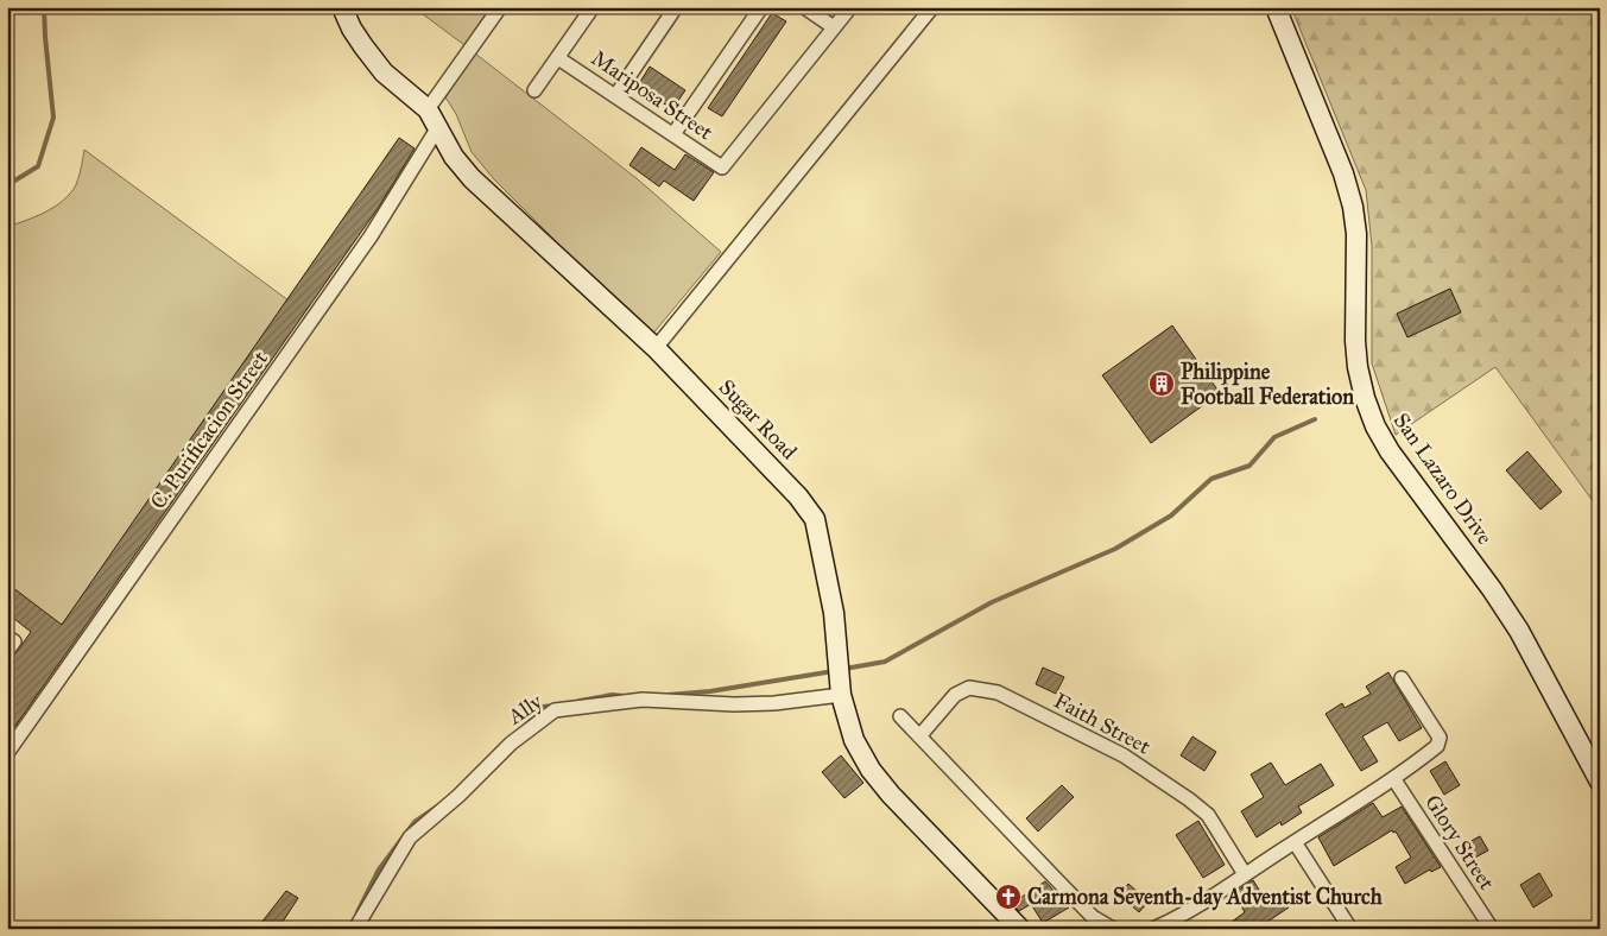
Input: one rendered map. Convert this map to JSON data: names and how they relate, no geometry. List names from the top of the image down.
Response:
{
  "streets": {
    "main road": ["Sugar Road", "San Lazaro Drive"],
    "street": [
      "Mariposa Street",
      "C. Purificacion Street",
      "Ally",
      "Faith Street",
      "Glory Street"
    ]
  },
  "crossings": [
    ["Sugar Road", "C. Purificacion Street"],
    ["Sugar Road", "Ally"]
  ],
  "places": {
    "building": ["Philippine Football Federation"],
    "church": ["Carmona Seventh-day Adventist Church"]
  }
}
